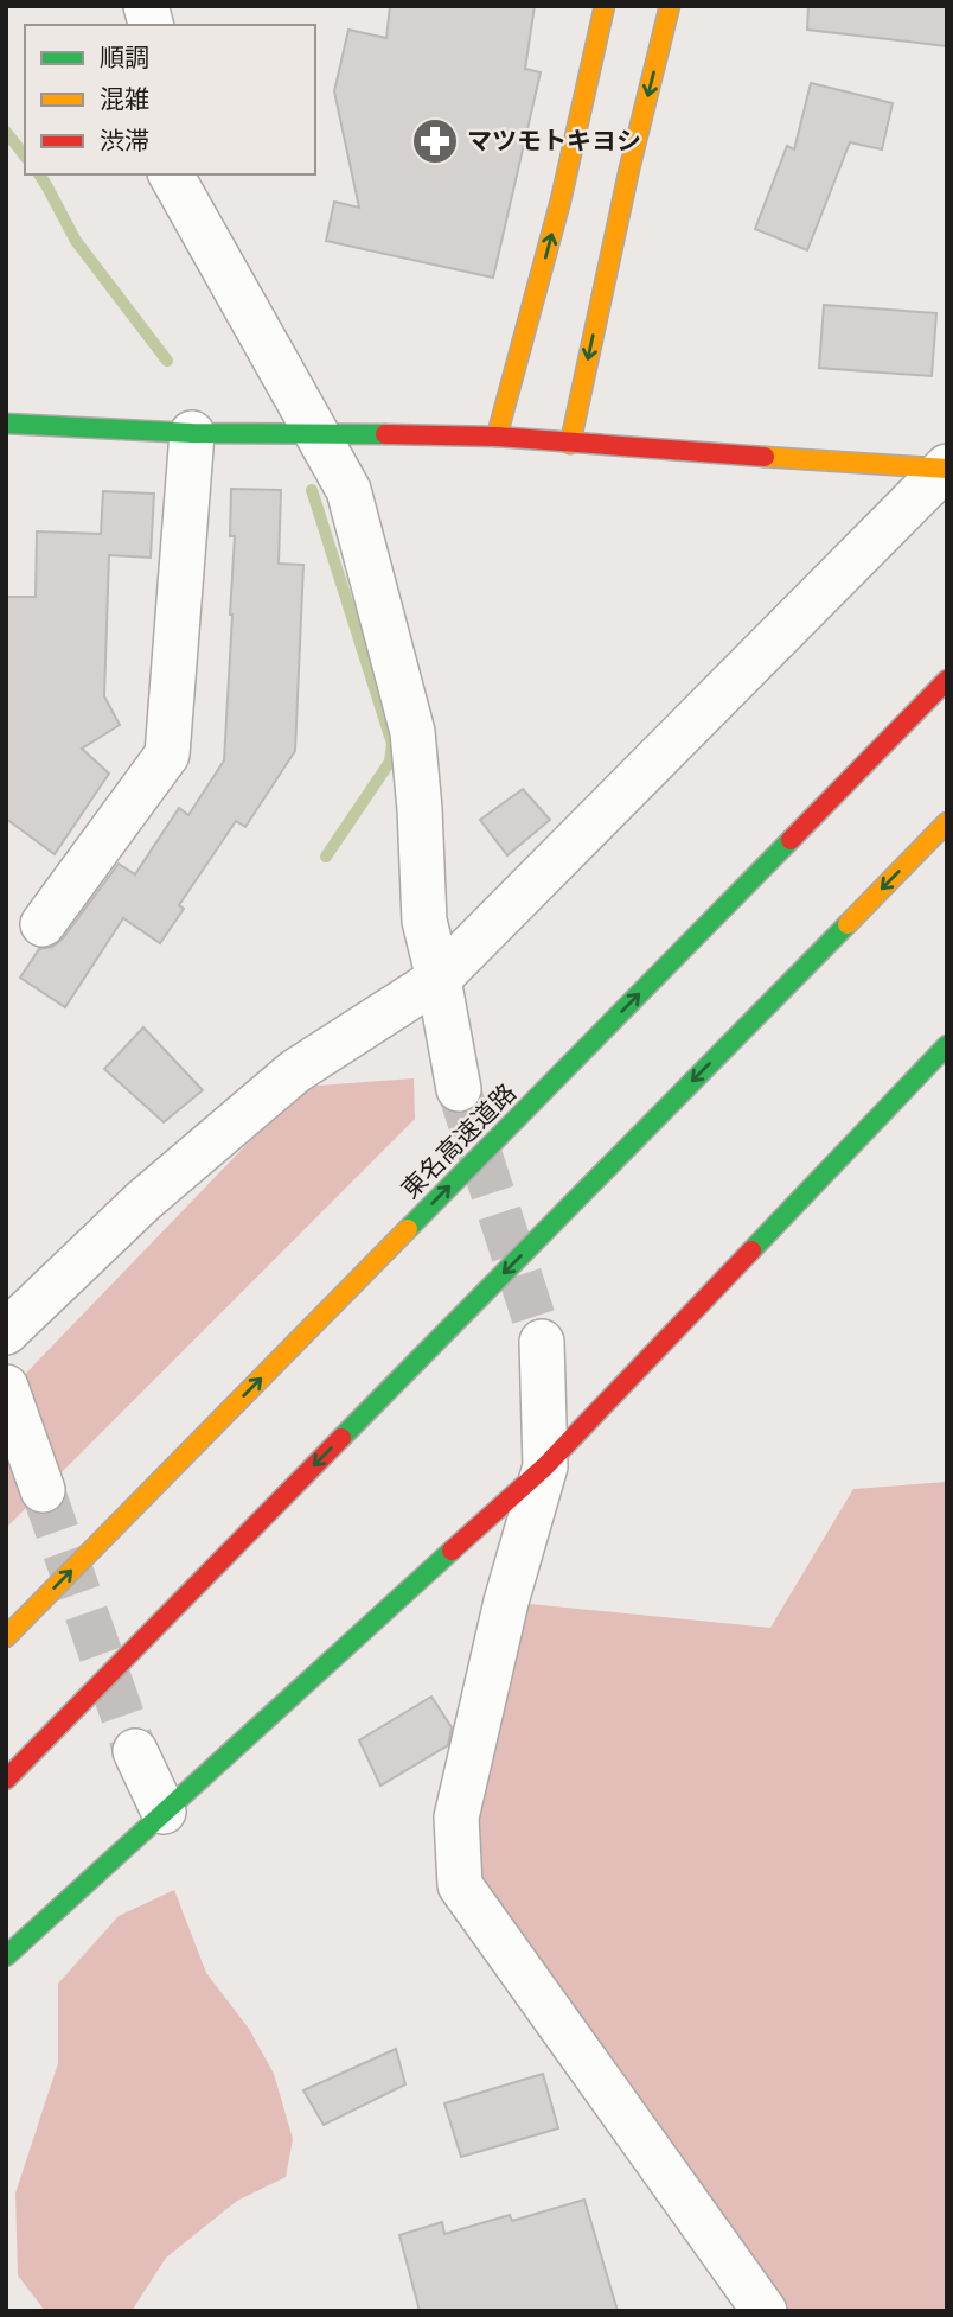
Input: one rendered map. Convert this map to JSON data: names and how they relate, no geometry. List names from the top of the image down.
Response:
{
  "streets": {
    "main road": ["東名高速道路"]
  },
  "places": {
    "pharmacy": ["マツモトキヨシ"]
  },
  "legend": ["順調", "混雑", "渋滞"]
}
